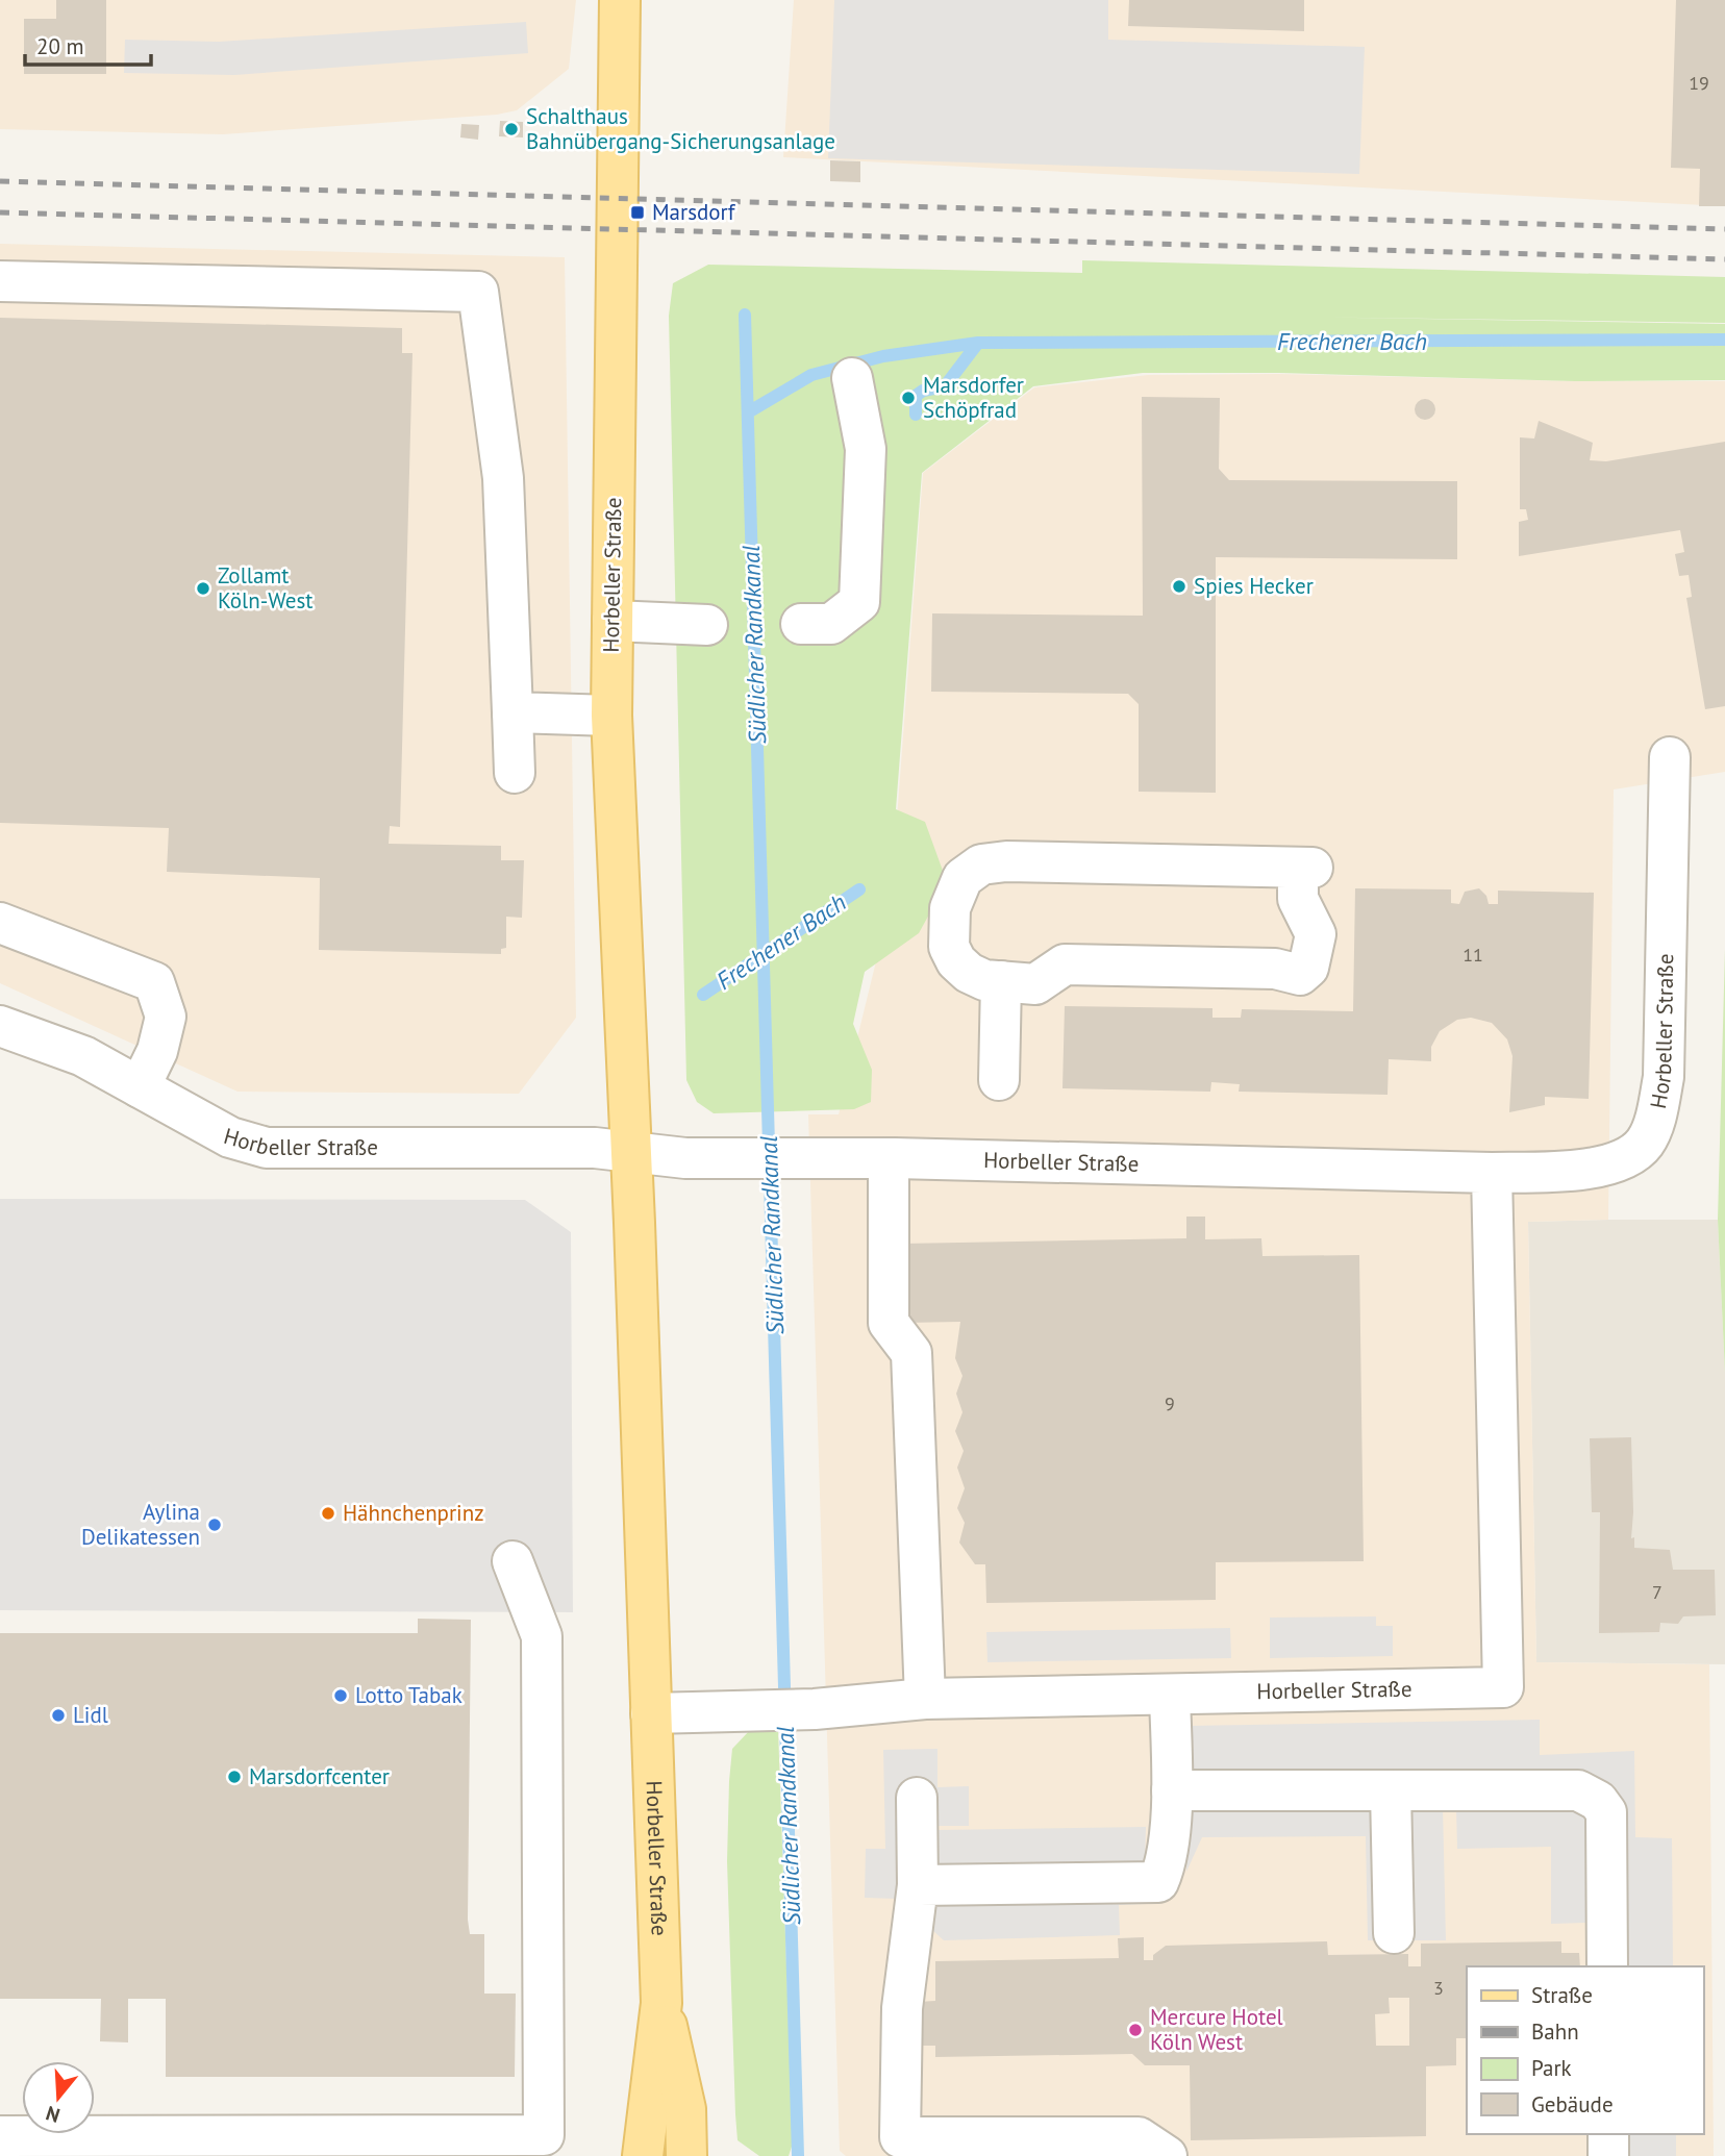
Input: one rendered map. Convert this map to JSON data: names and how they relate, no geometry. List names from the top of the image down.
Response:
{
  "streets": {
    "main road": ["Horbeller Straße"]
  },
  "water": ["Frechener Bach", "Südlicher Randkanal"],
  "places": {
    "other": [
      "Schalthaus Bahnübergang-Sicherungsanlage",
      "Marsdorfer Schöpfrad",
      "Spies Hecker",
      "Zollamt Köln-West",
      "Hähnchenprinz",
      "Aylina Delikatessen",
      "Lotto Tabak",
      "Lidl",
      "Marsdorfcenter",
      "Mercure Hotel Köln West"
    ],
    "transit": ["Marsdorf"]
  },
  "house_numbers": [
    "19",
    "11",
    "9",
    "7",
    "3"
  ],
  "legend": [
    "Straße",
    "Bahn",
    "Park",
    "Gebäude"
  ],
  "scale_bar": "20 m",
  "north": "bottom"
}
